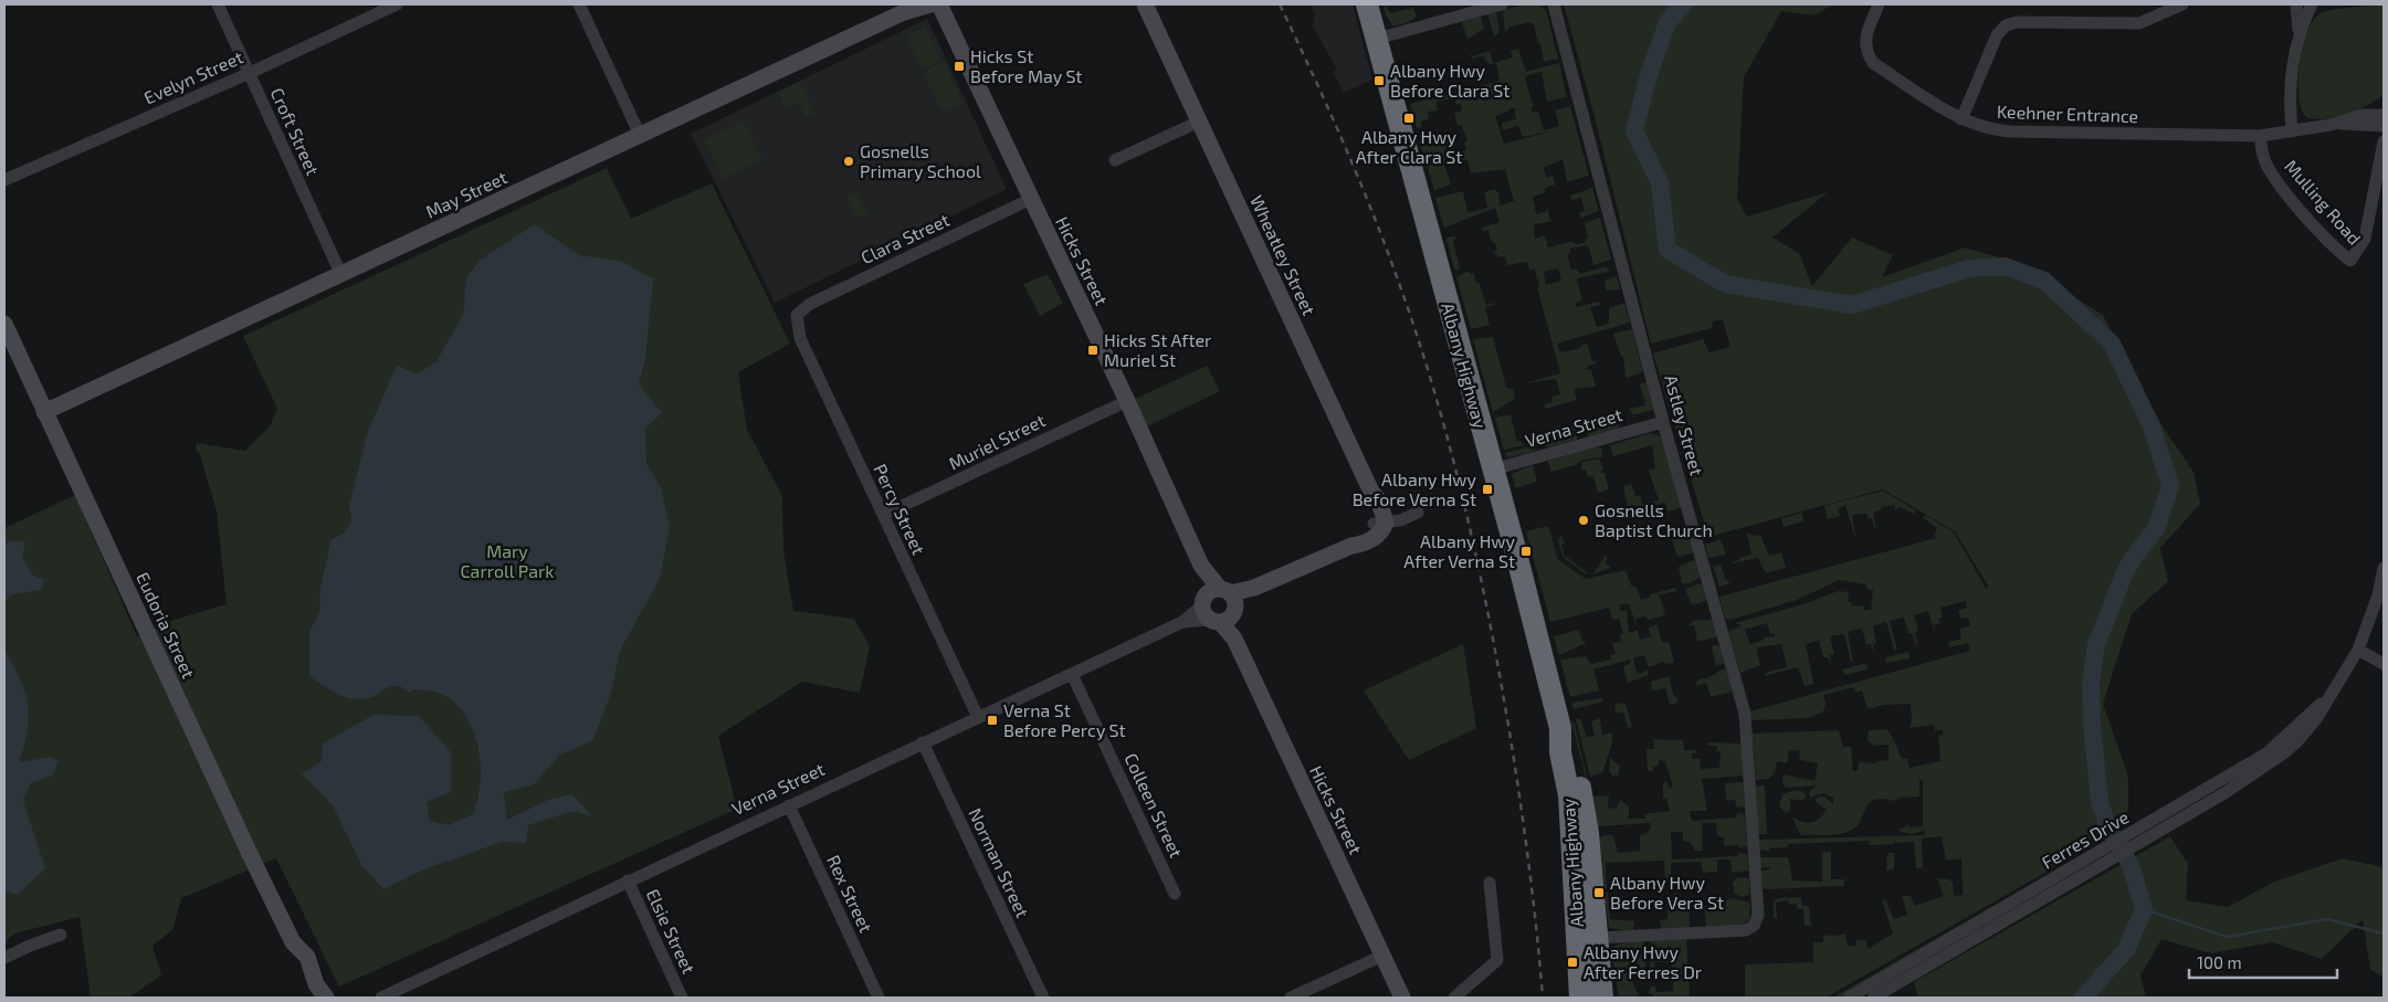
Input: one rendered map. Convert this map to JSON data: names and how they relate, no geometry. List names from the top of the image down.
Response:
{
  "streets": {
    "highway": ["Albany Highway"],
    "street": [
      "Evelyn Street",
      "Keehner Entrance",
      "Croft Street",
      "May Street",
      "Mulling Road",
      "Clara Street",
      "Wheatley Street",
      "Hicks Street",
      "Astley Street",
      "Verna Street",
      "Muriel Street",
      "Percy Street",
      "Eudoria Street",
      "Colleen Street",
      "Ferres Drive",
      "Norman Street",
      "Rex Street",
      "Elsie Street"
    ]
  },
  "crossings": [
    ["Evelyn Street", "Croft Street"],
    ["Keehner Entrance", "Mulling Road"],
    ["Croft Street", "May Street"],
    ["May Street", "Eudoria Street"],
    ["Clara Street", "Hicks Street"],
    ["Clara Street", "Percy Street"],
    ["Wheatley Street", "Verna Street"],
    ["Hicks Street", "Verna Street"],
    ["Hicks Street", "Muriel Street"],
    ["Albany Highway", "Astley Street"],
    ["Albany Highway", "Verna Street"],
    ["Astley Street", "Verna Street"],
    ["Verna Street", "Percy Street"],
    ["Verna Street", "Colleen Street"],
    ["Verna Street", "Norman Street"],
    ["Verna Street", "Rex Street"],
    ["Verna Street", "Elsie Street"],
    ["Muriel Street", "Percy Street"]
  ],
  "parks": ["Mary Carroll Park"],
  "places": {
    "transit": [
      "Hicks St Before May St",
      "Albany Hwy Before Clara St",
      "Albany Hwy After Clara St",
      "Hicks St After Muriel St",
      "Albany Hwy Before Verna St",
      "Albany Hwy After Verna St",
      "Verna St Before Percy St",
      "Albany Hwy Before Vera St",
      "Albany Hwy After Ferres Dr"
    ],
    "other": ["Gosnells Primary School", "Gosnells Baptist Church"]
  },
  "scale_bar": "100 m"
}
